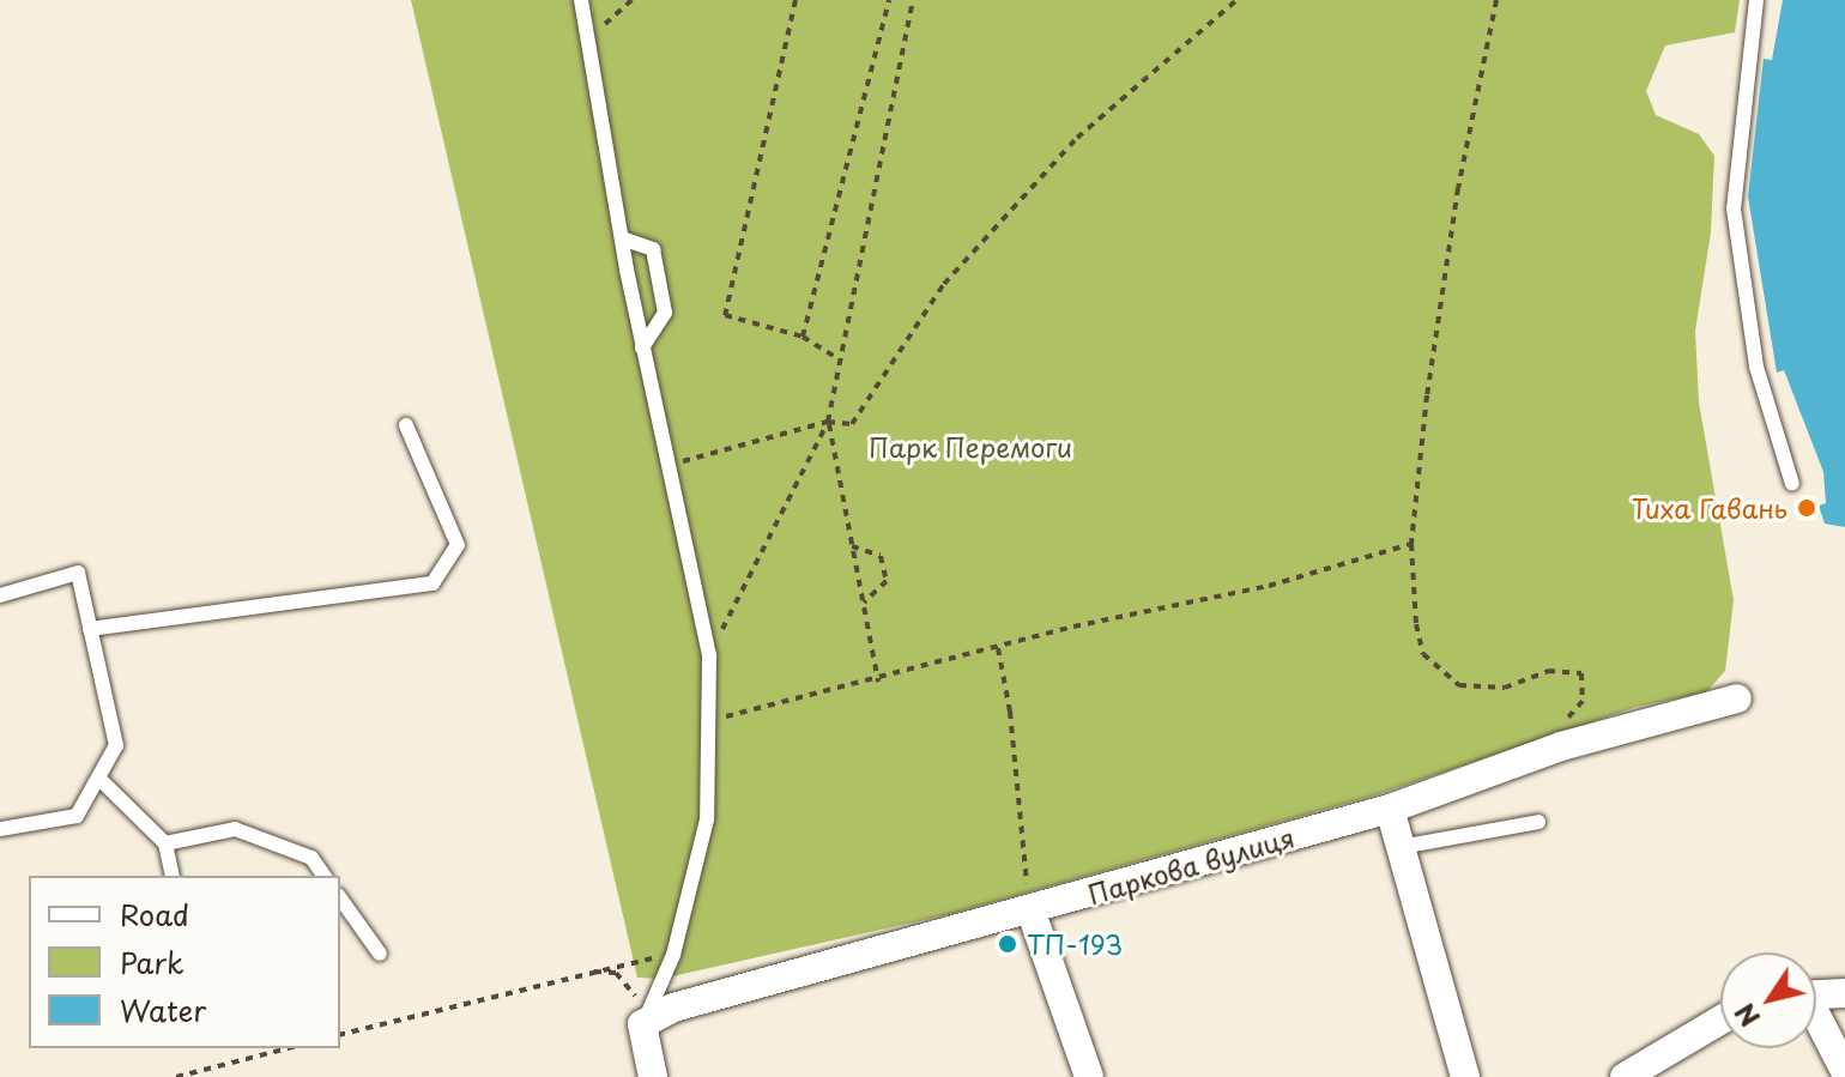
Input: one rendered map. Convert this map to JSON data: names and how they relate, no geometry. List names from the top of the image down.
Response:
{
  "streets": {
    "street": ["Паркова вулиця"]
  },
  "parks": ["Парк Перемоги"],
  "places": ["Тиха Гавань", "ТП-193"],
  "legend": ["Road", "Park", "Water"],
  "north": "bottom left"
}
